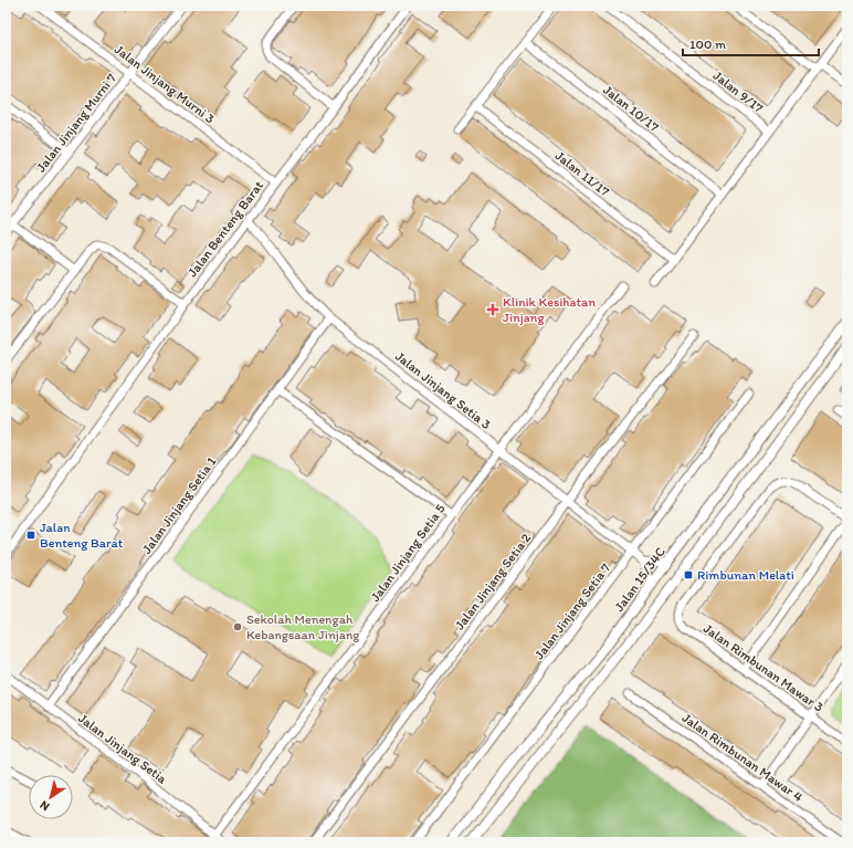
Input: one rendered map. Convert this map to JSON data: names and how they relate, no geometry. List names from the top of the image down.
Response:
{
  "streets": {
    "street": [
      "Jalan Jinjang Murni 3",
      "Jalan 9/17",
      "Jalan 10/17",
      "Jalan Jinjang Murni 7",
      "Jalan 11/17",
      "Jalan Benteng Barat",
      "Jalan Jinjang Setia 3",
      "Jalan Jinjang Setia 1",
      "Jalan Jinjang Setia 5",
      "Jalan 15/34C",
      "Jalan Jinjang Setia 2",
      "Jalan Jinjang Setia 7",
      "Jalan Rimbunan Mawar 3",
      "Jalan Jinjang Setia",
      "Jalan Rimbunan Mawar 4"
    ]
  },
  "crossings": [
    ["Jalan Jinjang Murni 3", "Jalan Jinjang Murni 7"],
    ["Jalan Jinjang Murni 3", "Jalan Benteng Barat"],
    ["Jalan Benteng Barat", "Jalan Jinjang Setia 3"],
    ["Jalan Jinjang Setia 3", "Jalan Jinjang Setia 1"],
    ["Jalan Jinjang Setia 3", "Jalan Jinjang Setia 5"],
    ["Jalan Jinjang Setia 3", "Jalan 15/34C"],
    ["Jalan Jinjang Setia 3", "Jalan Jinjang Setia 2"],
    ["Jalan Jinjang Setia 3", "Jalan Jinjang Setia 7"],
    ["Jalan Jinjang Setia 1", "Jalan Jinjang Setia"],
    ["Jalan Jinjang Setia 5", "Jalan Jinjang Setia"]
  ],
  "places": {
    "health": ["Klinik Kesihatan Jinjang"],
    "transit": ["Jalan Benteng Barat", "Rimbunan Melati"],
    "other": ["Sekolah Menengah Kebangsaan Jinjang"]
  },
  "scale_bar": "100 m",
  "north": "bottom left"
}
